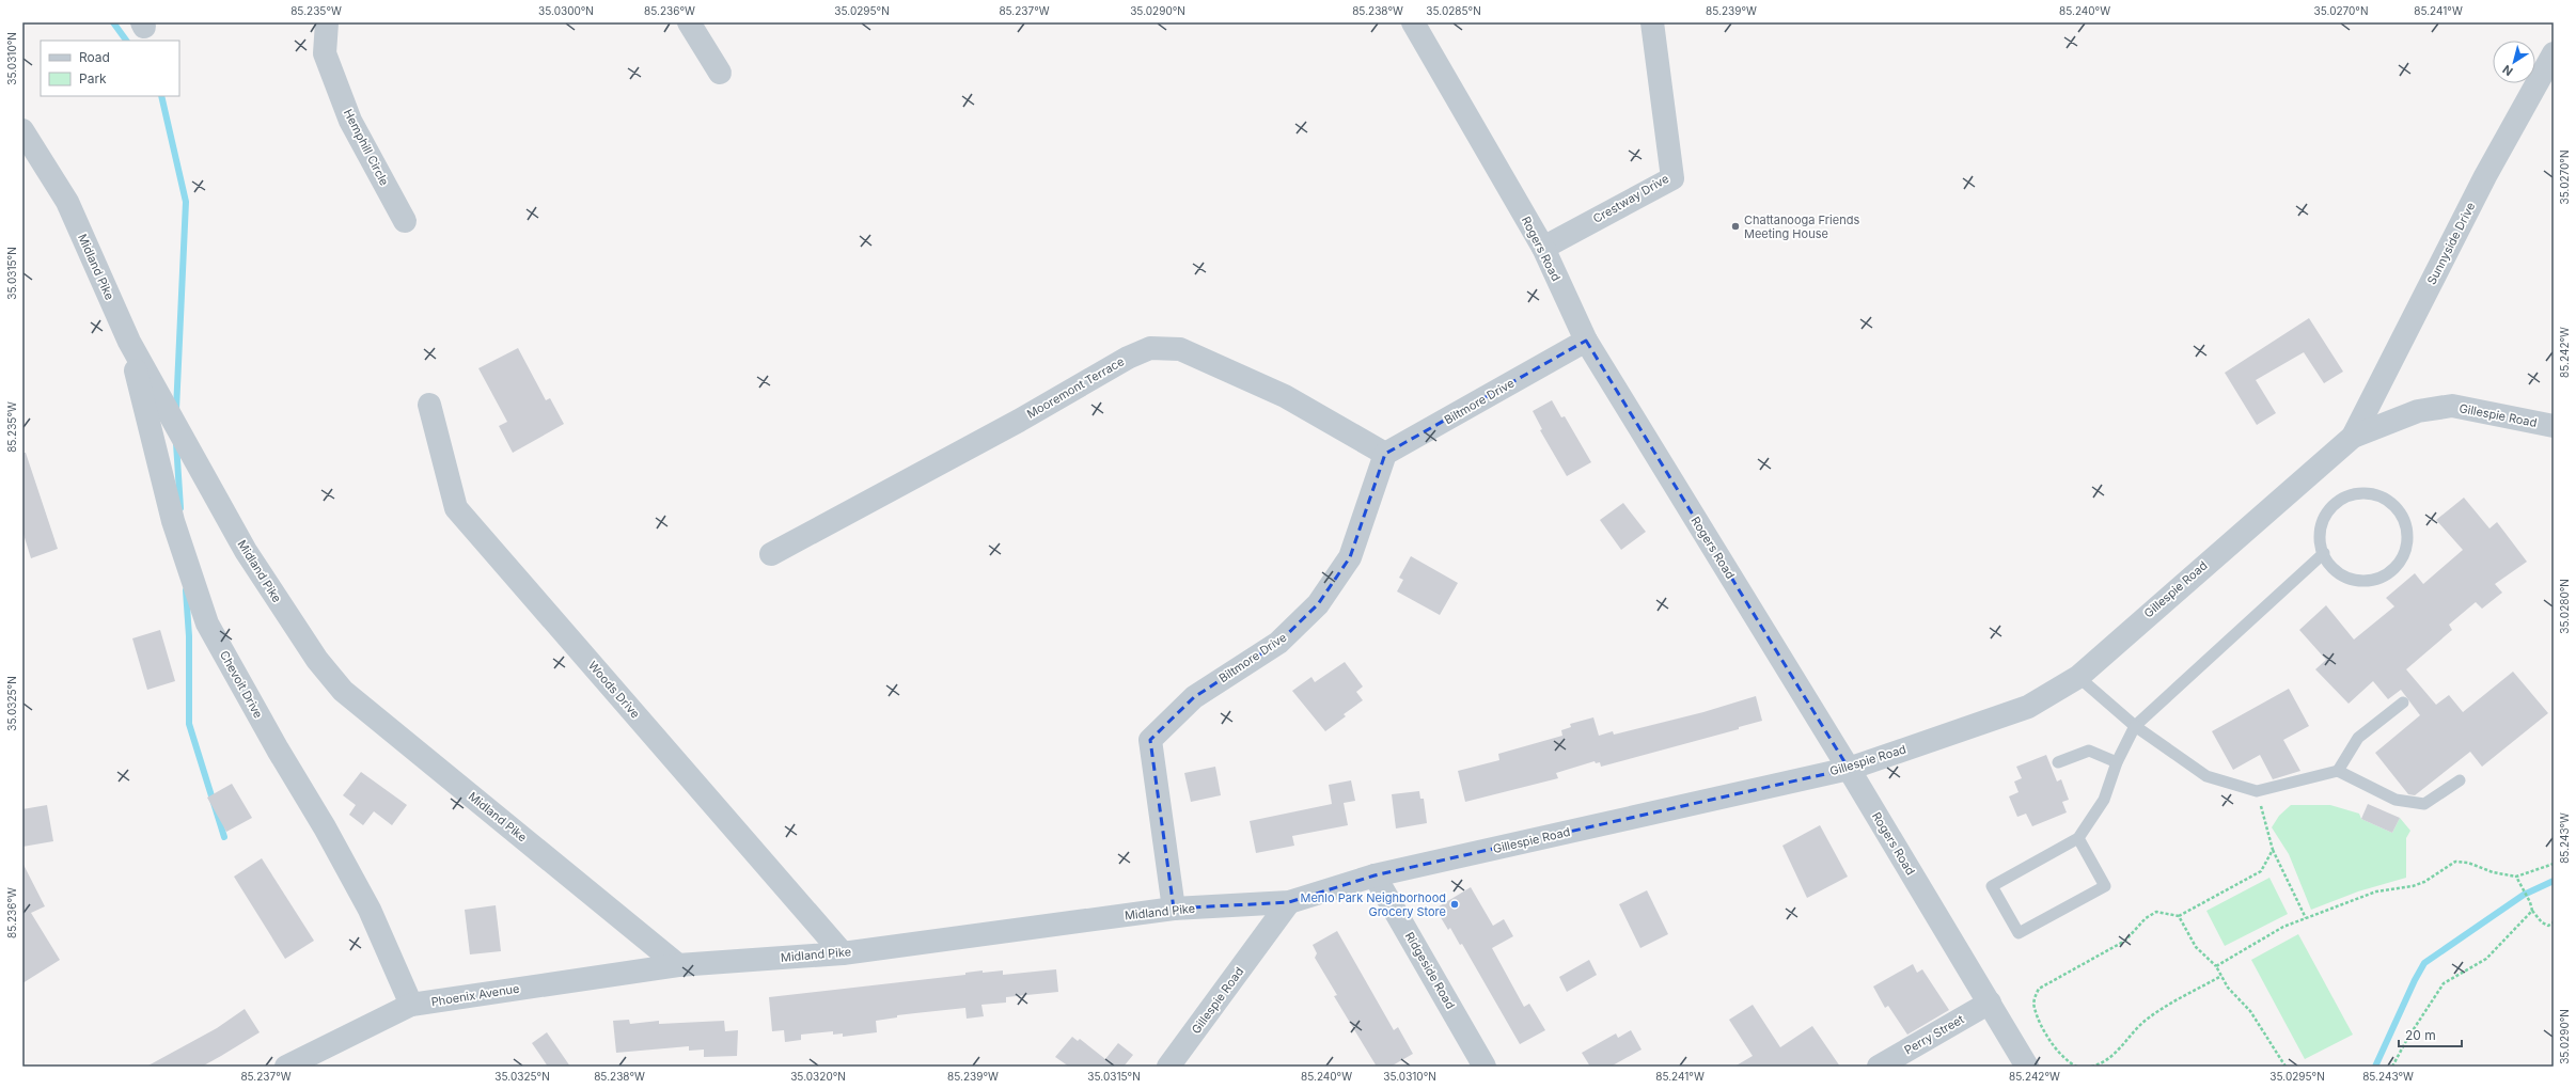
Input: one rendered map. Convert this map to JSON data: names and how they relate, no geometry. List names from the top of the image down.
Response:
{
  "streets": {
    "street": [
      "Hemphill Circle",
      "Crestway Drive",
      "Sunnyside Drive",
      "Rogers Road",
      "Midland Pike",
      "Mooremont Terrace",
      "Biltmore Drive",
      "Gillespie Road",
      "Chevoit Drive",
      "Woods Drive",
      "Ridgeside Road",
      "Phoenix Avenue",
      "Perry Street"
    ]
  },
  "crossings": [
    ["Crestway Drive", "Rogers Road"],
    ["Sunnyside Drive", "Gillespie Road"],
    ["Rogers Road", "Biltmore Drive"],
    ["Rogers Road", "Gillespie Road"],
    ["Rogers Road", "Perry Street"],
    ["Midland Pike", "Biltmore Drive"],
    ["Midland Pike", "Gillespie Road"],
    ["Midland Pike", "Chevoit Drive"],
    ["Midland Pike", "Woods Drive"],
    ["Midland Pike", "Phoenix Avenue"],
    ["Mooremont Terrace", "Biltmore Drive"],
    ["Gillespie Road", "Ridgeside Road"],
    ["Chevoit Drive", "Phoenix Avenue"]
  ],
  "places": ["Chattanooga Friends Meeting House", "Menlo Park Neighborhood Grocery Store"],
  "legend": ["Road", "Park"],
  "scale_bar": "20 m",
  "north": "bottom left",
  "coordinates": [
    "85.235°W",
    "35.0300°N",
    "85.236°W",
    "35.0295°N",
    "85.237°W",
    "35.0290°N",
    "85.238°W",
    "35.0285°N",
    "85.239°W",
    "85.240°W",
    "35.0270°N",
    "85.241°W",
    "35.0310°N",
    "35.0315°N",
    "85.242°W",
    "35.0280°N",
    "35.0325°N",
    "85.243°W",
    "35.0320°N"
  ]
}
